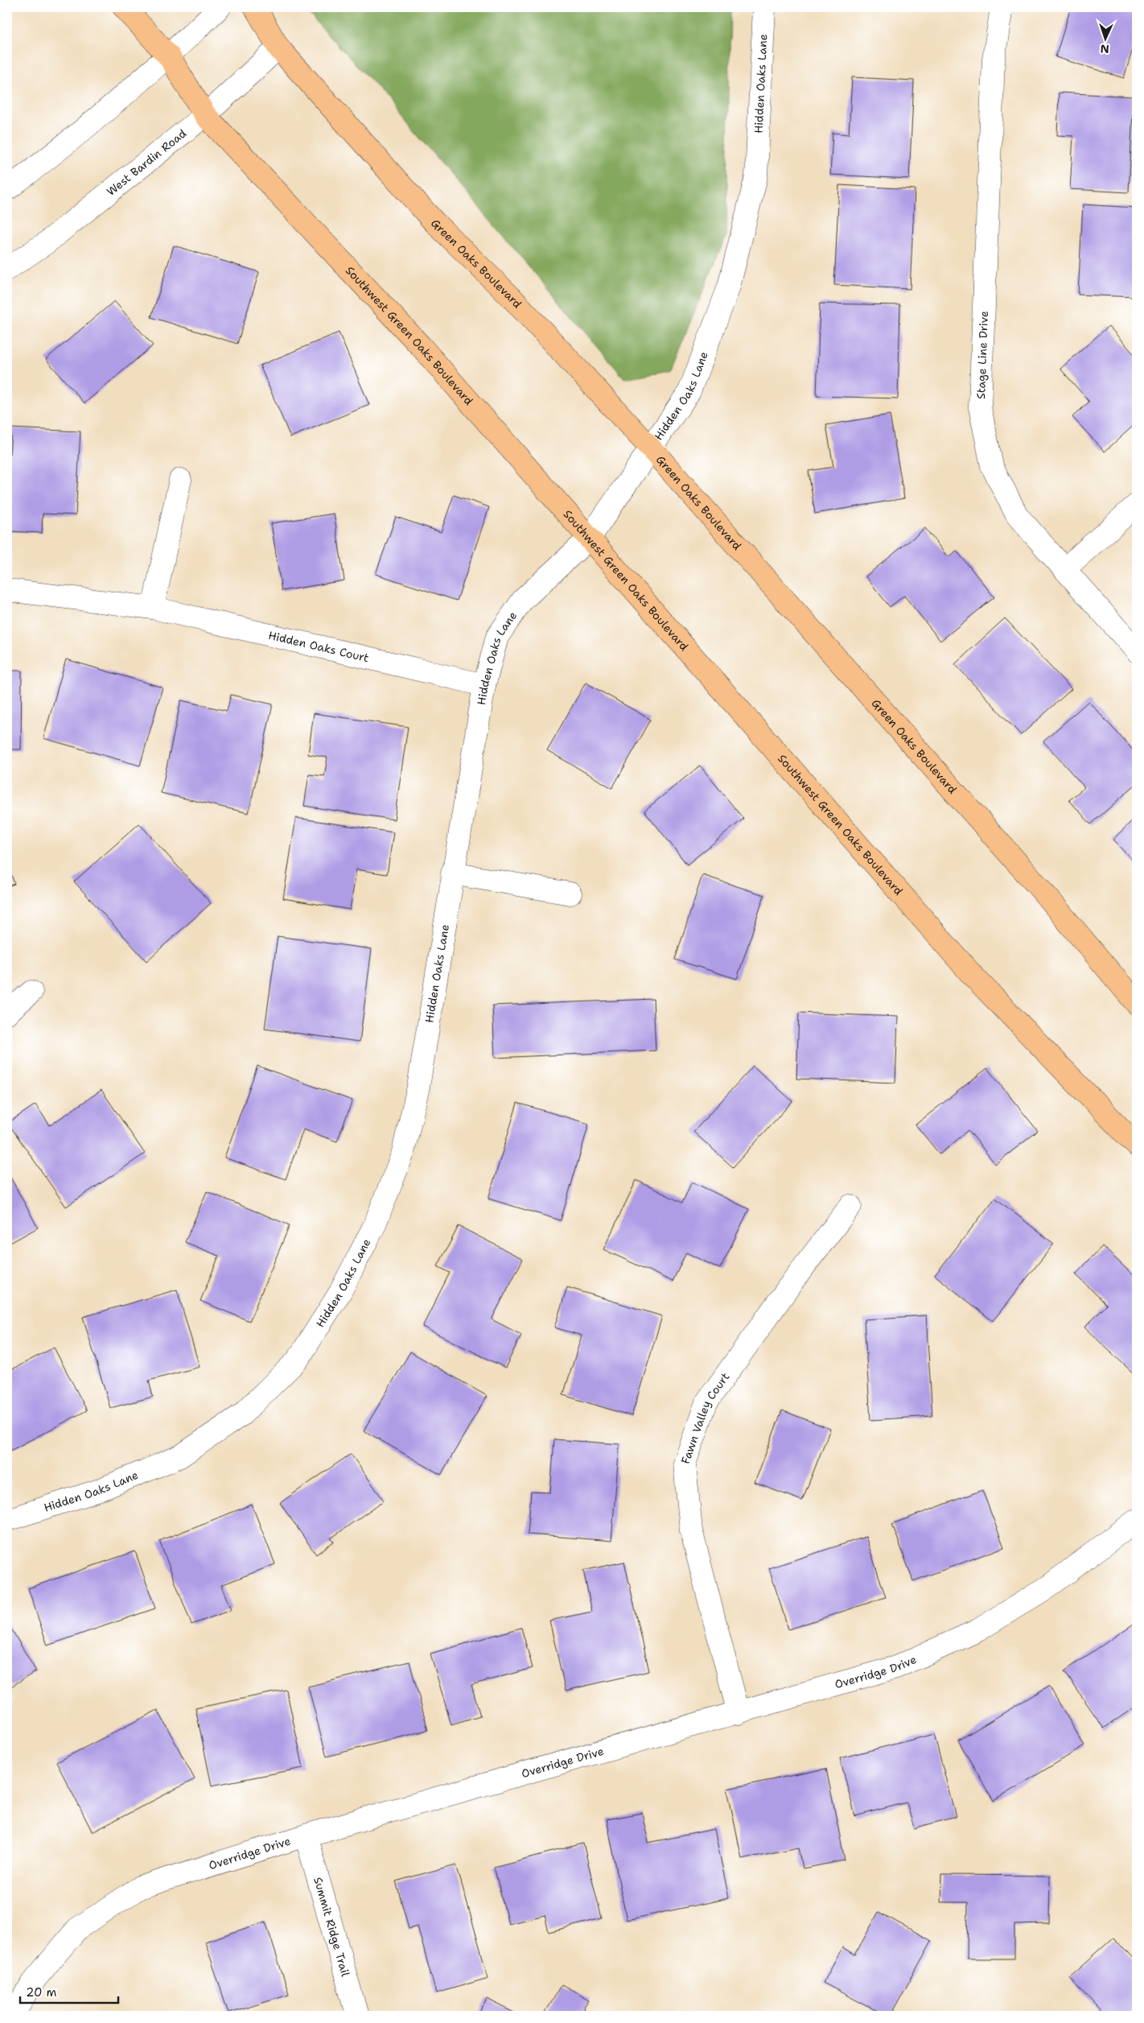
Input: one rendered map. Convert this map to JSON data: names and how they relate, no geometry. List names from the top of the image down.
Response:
{
  "streets": {
    "main road": ["Green Oaks Boulevard", "Southwest Green Oaks Boulevard"],
    "street": [
      "Hidden Oaks Lane",
      "West Bardin Road",
      "Stage Line Drive",
      "Hidden Oaks Court",
      "Fawn Valley Court",
      "Overridge Drive",
      "Summit Ridge Trail"
    ]
  },
  "crossings": [
    ["Hidden Oaks Lane", "Green Oaks Boulevard"],
    ["Hidden Oaks Lane", "Southwest Green Oaks Boulevard"],
    ["Hidden Oaks Lane", "Hidden Oaks Court"],
    ["West Bardin Road", "Green Oaks Boulevard"],
    ["West Bardin Road", "Southwest Green Oaks Boulevard"],
    ["Fawn Valley Court", "Overridge Drive"],
    ["Overridge Drive", "Summit Ridge Trail"]
  ],
  "scale_bar": "20 m",
  "north": "bottom"
}
